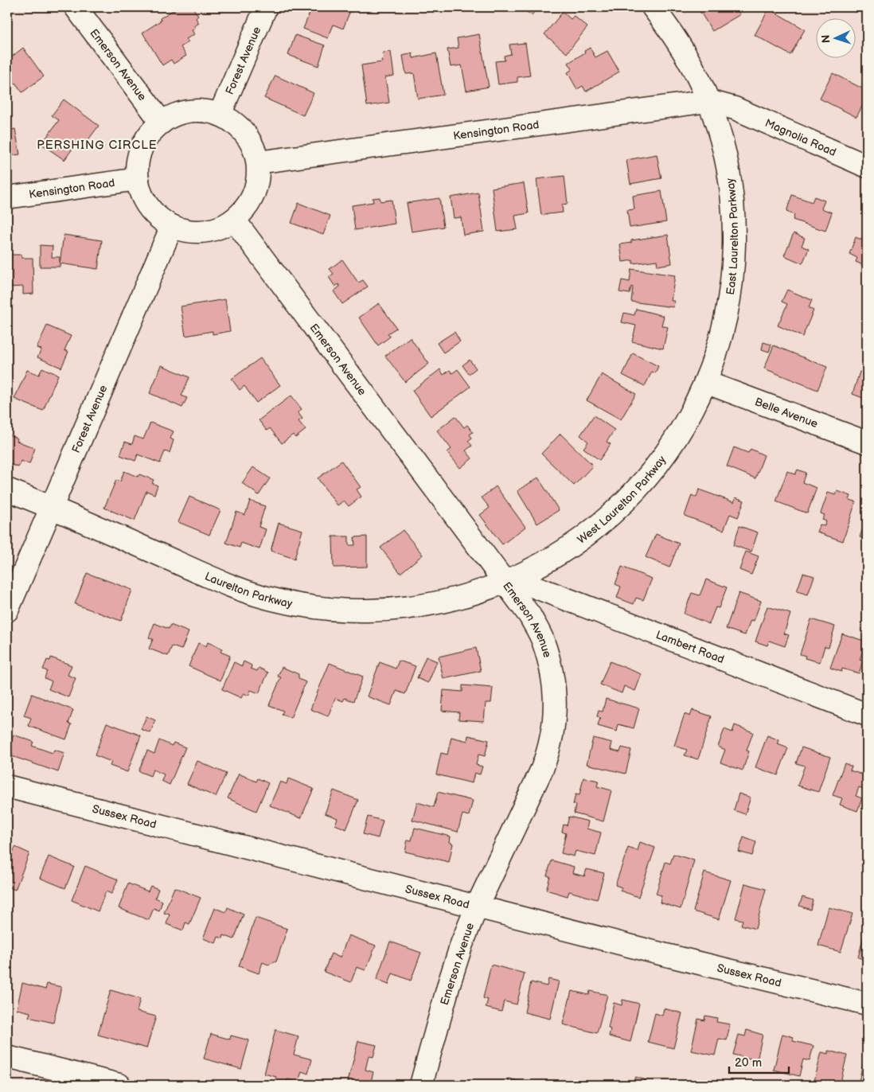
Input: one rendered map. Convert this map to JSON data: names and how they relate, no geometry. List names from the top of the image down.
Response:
{
  "streets": {
    "street": [
      "Forest Avenue",
      "Emerson Avenue",
      "Kensington Road",
      "Magnolia Road",
      "East Laurelton Parkway",
      "Belle Avenue",
      "West Laurelton Parkway",
      "Laurelton Parkway",
      "Lambert Road",
      "Sussex Road"
    ]
  },
  "crossings": [
    ["Forest Avenue", "Emerson Avenue"],
    ["Forest Avenue", "Kensington Road"],
    ["Forest Avenue", "Laurelton Parkway"],
    ["Emerson Avenue", "Kensington Road"],
    ["Emerson Avenue", "West Laurelton Parkway"],
    ["Emerson Avenue", "Laurelton Parkway"],
    ["Emerson Avenue", "Lambert Road"],
    ["Emerson Avenue", "Sussex Road"],
    ["Kensington Road", "Magnolia Road"],
    ["Kensington Road", "East Laurelton Parkway"],
    ["East Laurelton Parkway", "Belle Avenue"],
    ["East Laurelton Parkway", "West Laurelton Parkway"],
    ["Belle Avenue", "West Laurelton Parkway"],
    ["West Laurelton Parkway", "Laurelton Parkway"],
    ["West Laurelton Parkway", "Lambert Road"],
    ["Laurelton Parkway", "Lambert Road"]
  ],
  "districts": ["PERSHING CIRCLE"],
  "scale_bar": "20 m",
  "north": "left"
}
